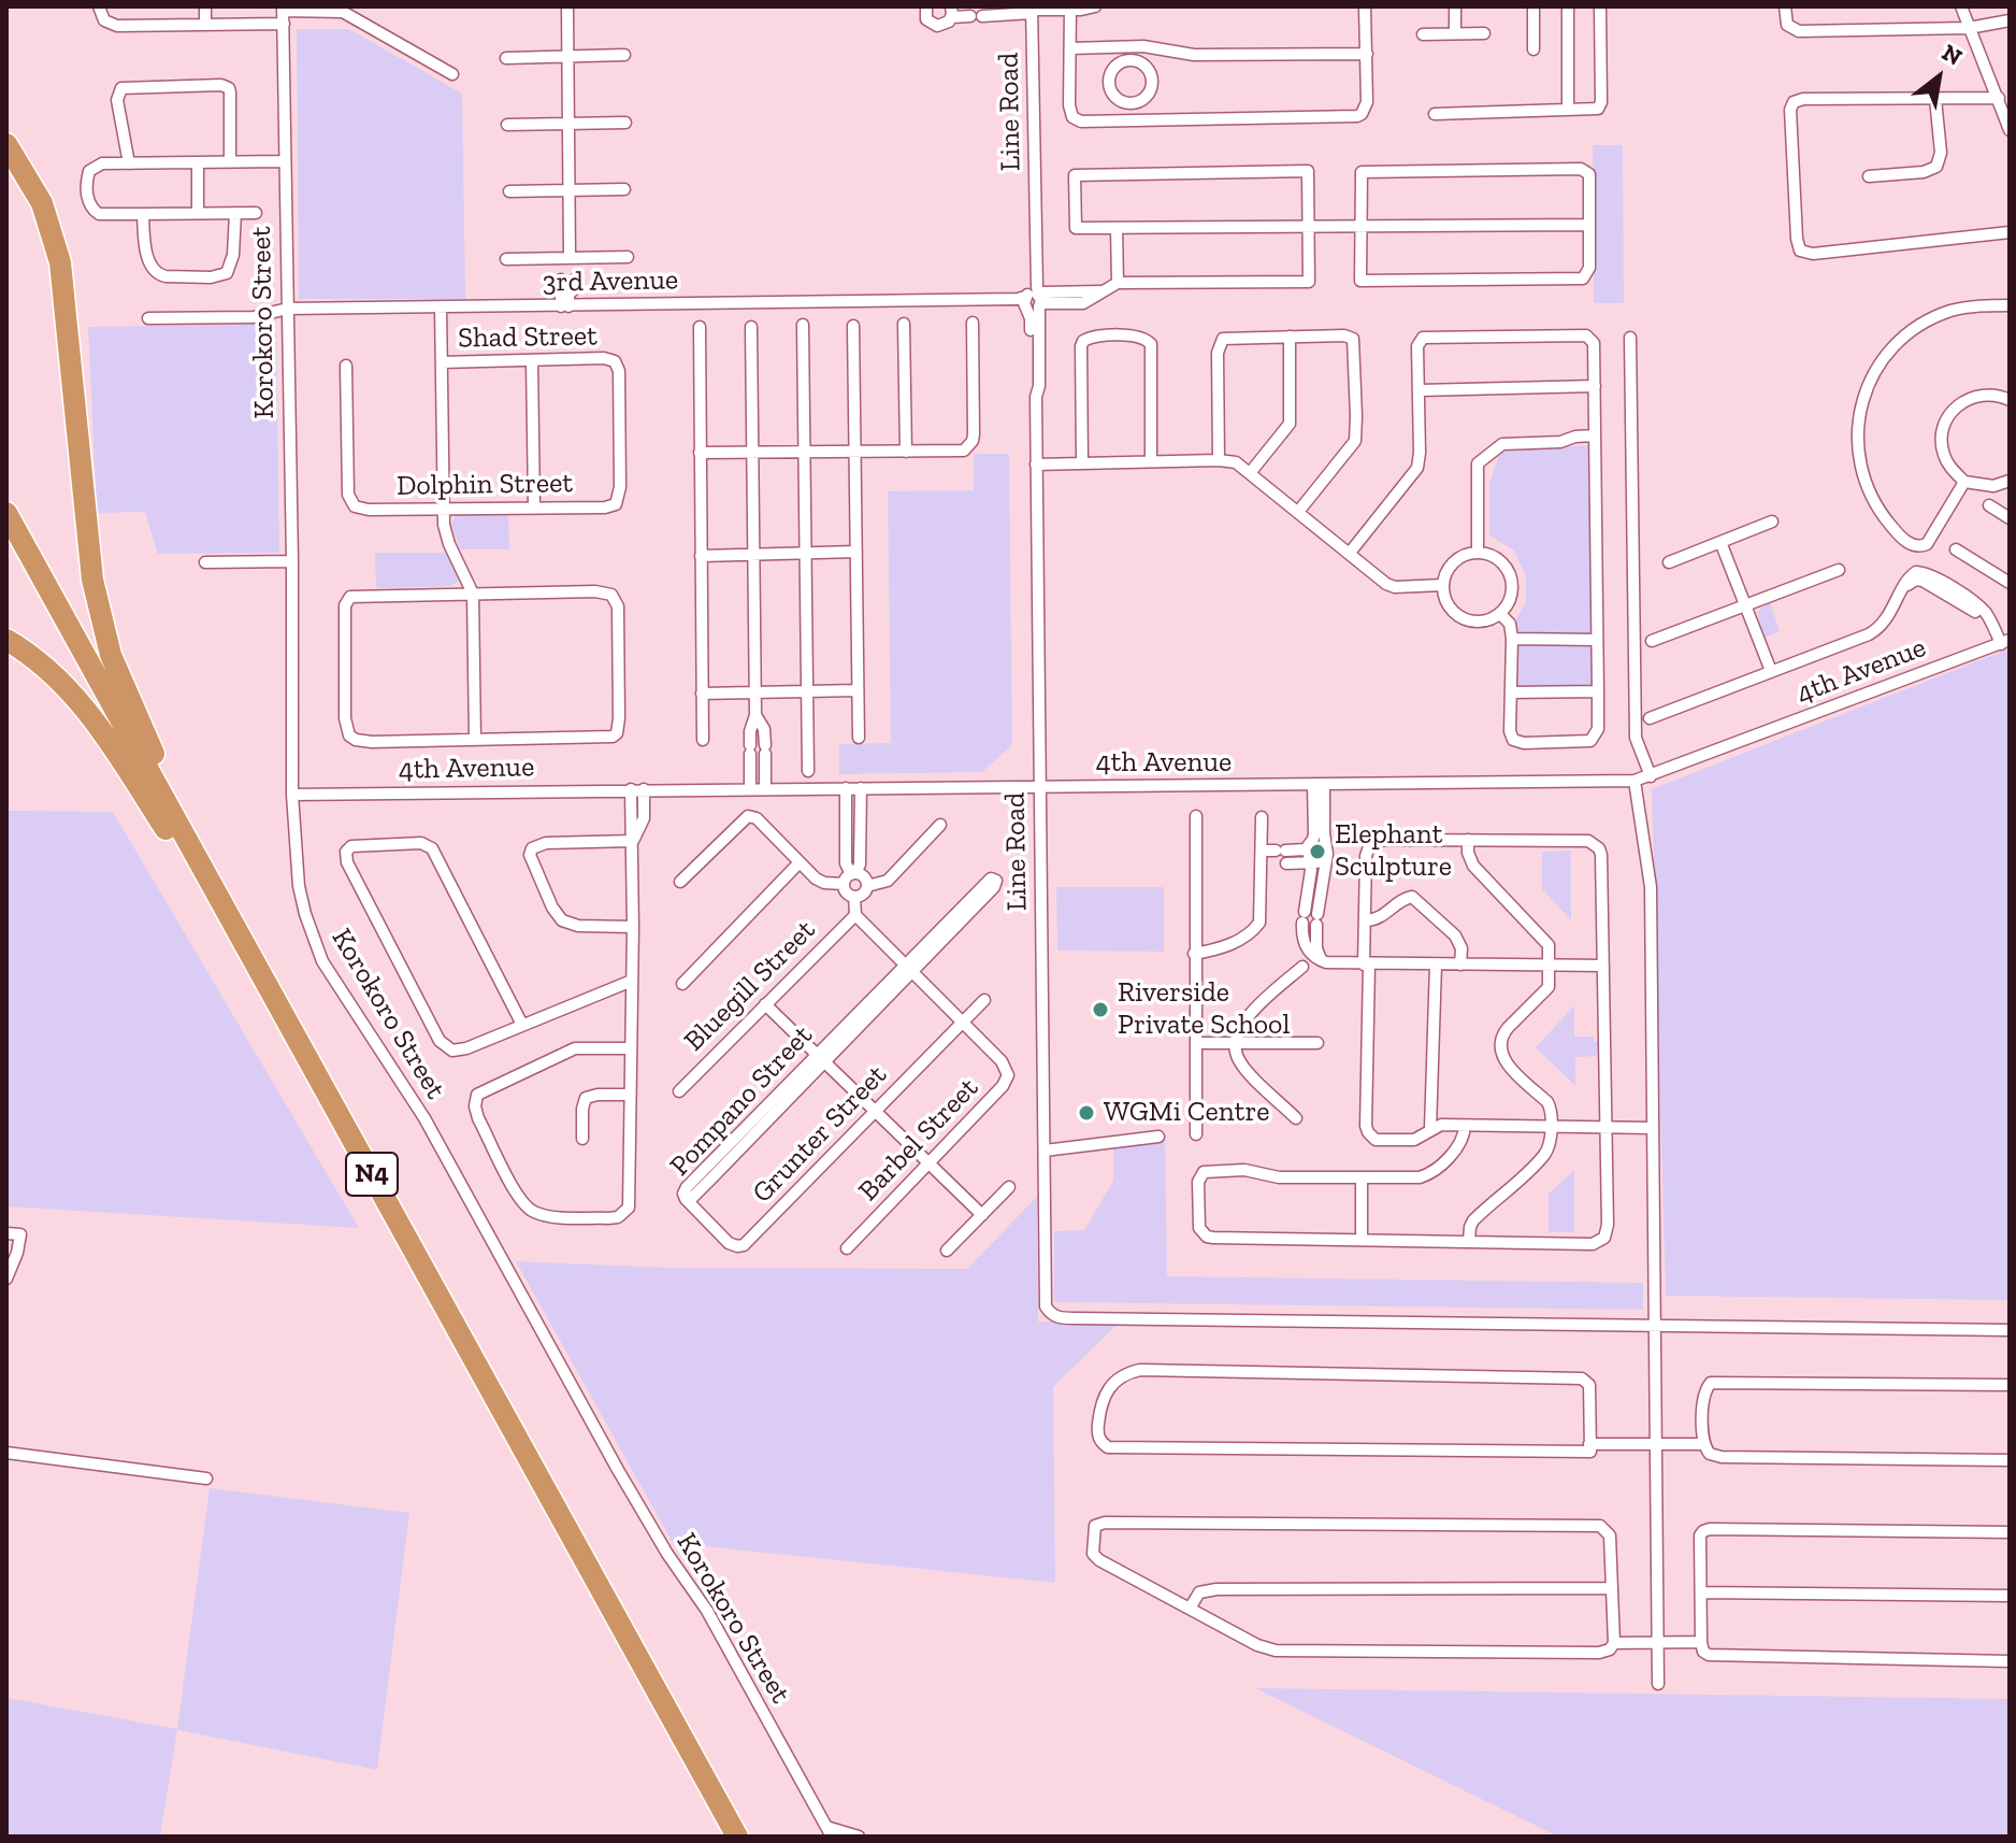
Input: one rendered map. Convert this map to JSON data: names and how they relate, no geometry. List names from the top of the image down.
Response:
{
  "streets": {
    "highway": ["N4"],
    "street": [
      "Line Road",
      "3rd Avenue",
      "Korokoro Street",
      "Shad Street",
      "Dolphin Street",
      "4th Avenue",
      "Bluegill Street",
      "Pompano Street",
      "Grunter Street",
      "Barbel Street"
    ]
  },
  "crossings": [
    ["Line Road", "3rd Avenue"],
    ["Line Road", "4th Avenue"],
    ["3rd Avenue", "Korokoro Street"],
    ["Korokoro Street", "4th Avenue"],
    ["Shad Street", "Dolphin Street"],
    ["Pompano Street", "Grunter Street"],
    ["Grunter Street", "Barbel Street"]
  ],
  "places": ["Elephant Sculpture", "Riverside Private School", "WGMi Centre"],
  "north": "top right"
}
